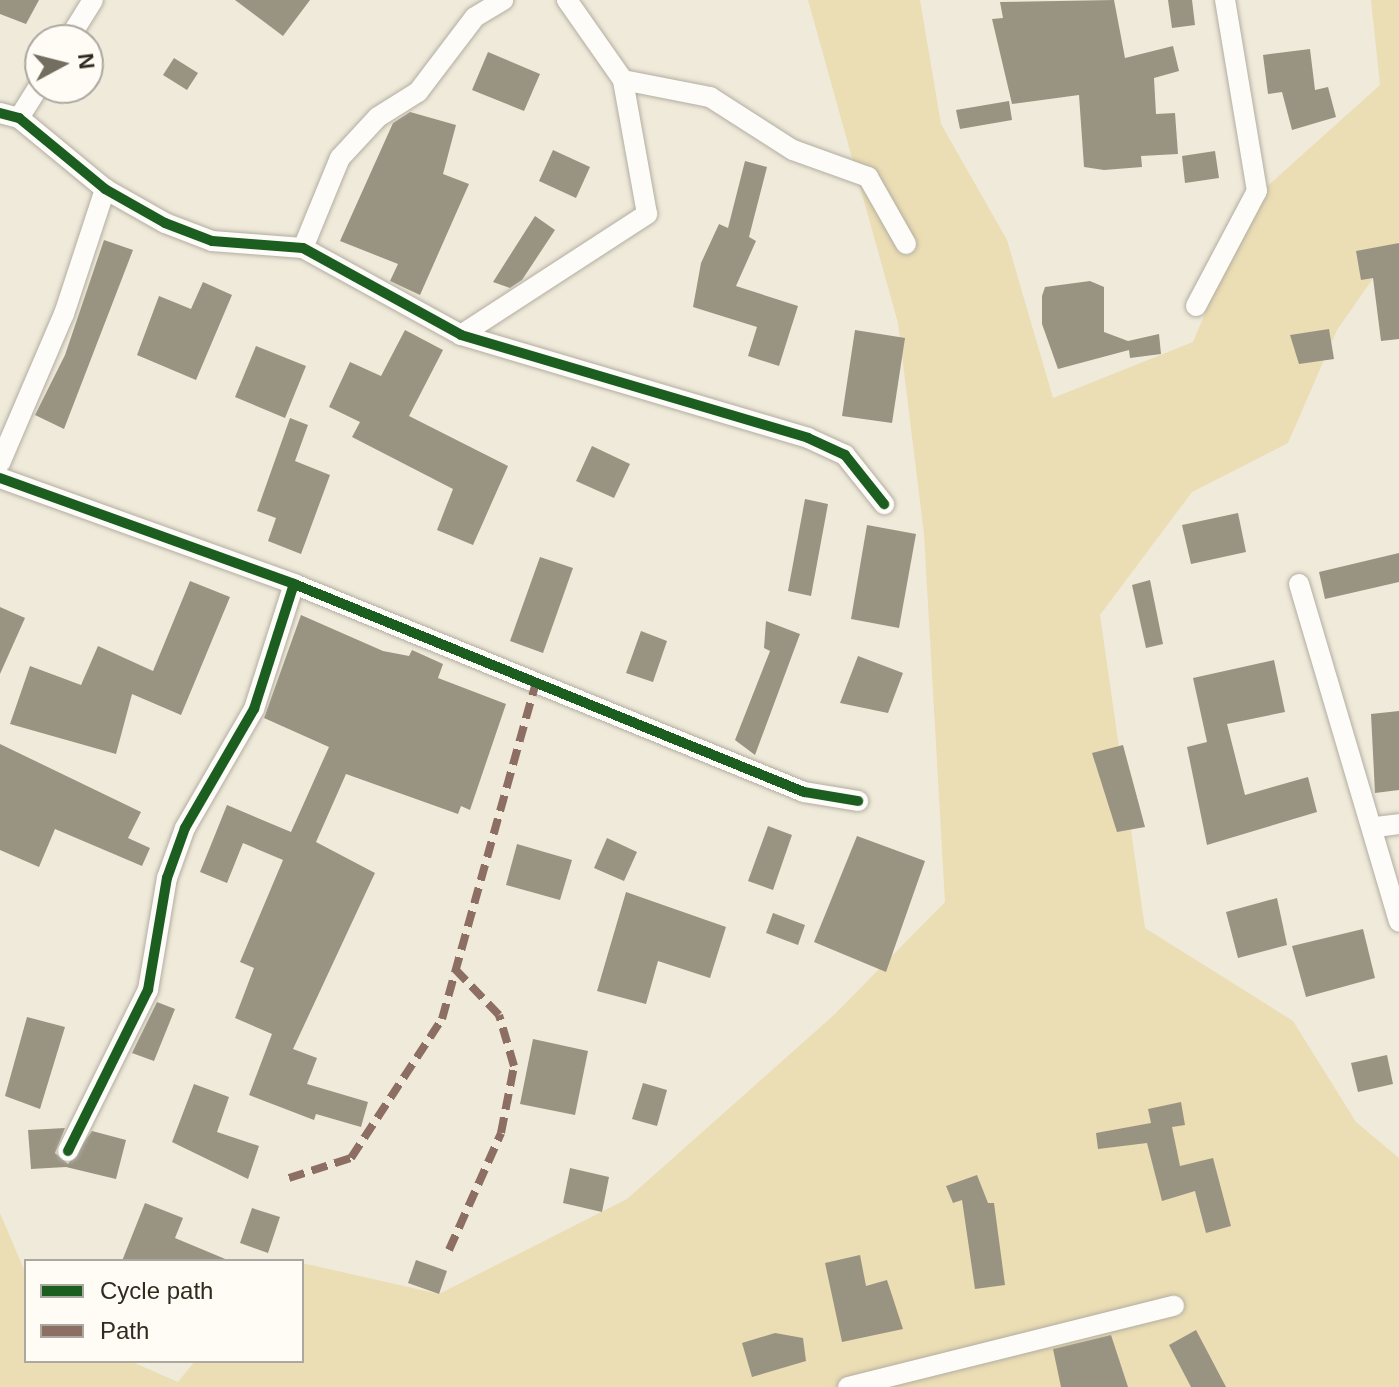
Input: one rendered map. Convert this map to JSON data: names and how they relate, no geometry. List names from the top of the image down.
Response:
{
  "legend": ["Cycle path", "Path"],
  "north": "right"
}
